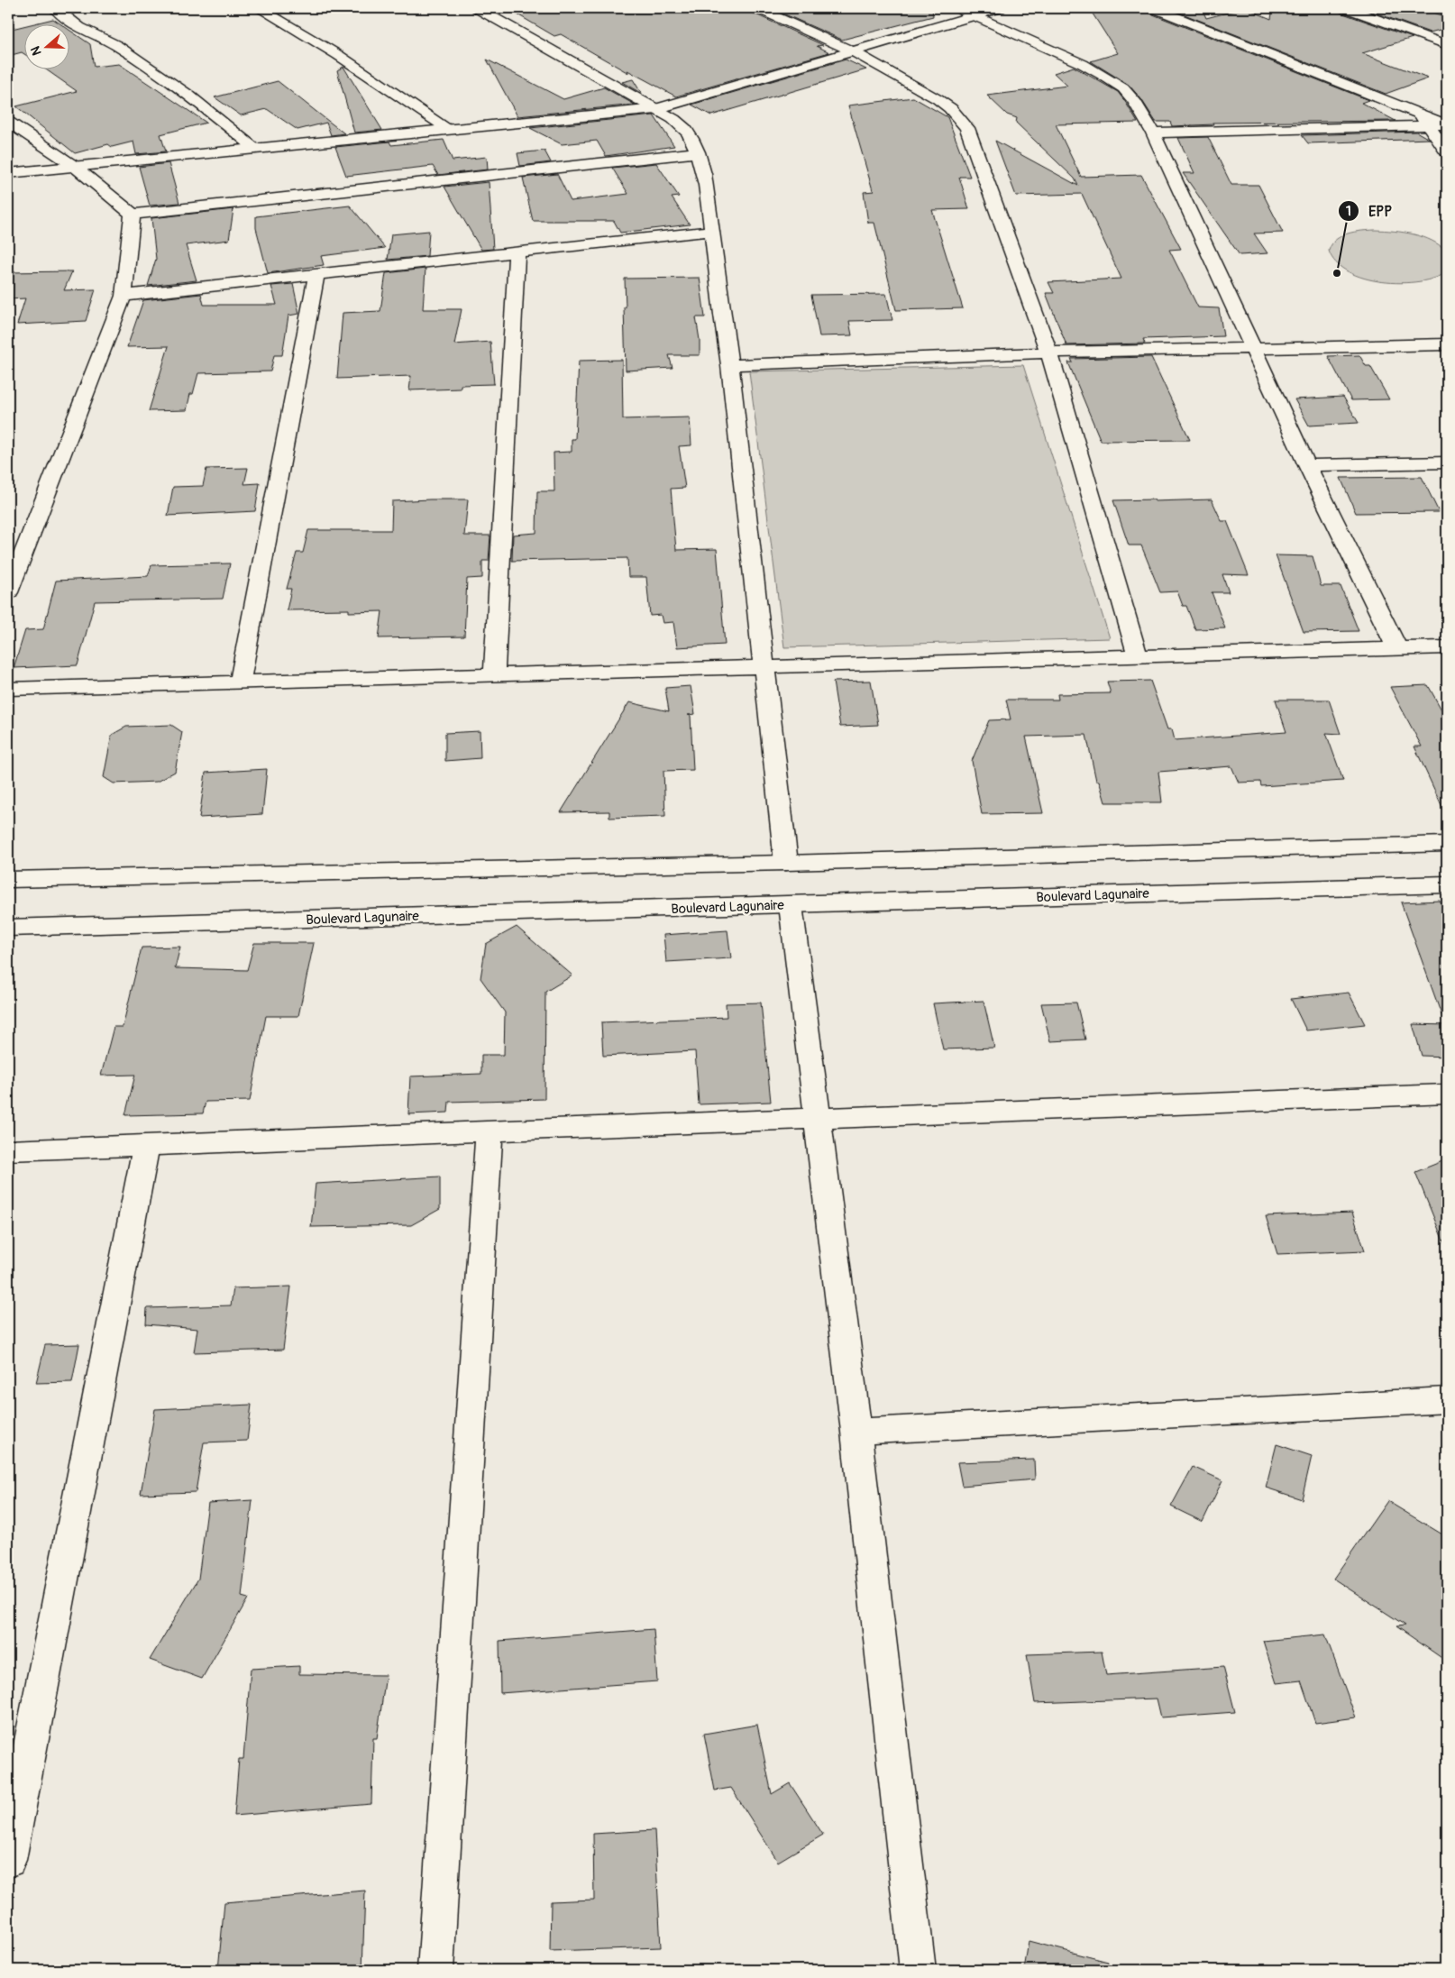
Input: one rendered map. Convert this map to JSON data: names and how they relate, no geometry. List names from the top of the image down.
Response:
{
  "streets": {
    "street": ["Boulevard Lagunaire"]
  },
  "places": ["EPP"],
  "north": "left"
}
